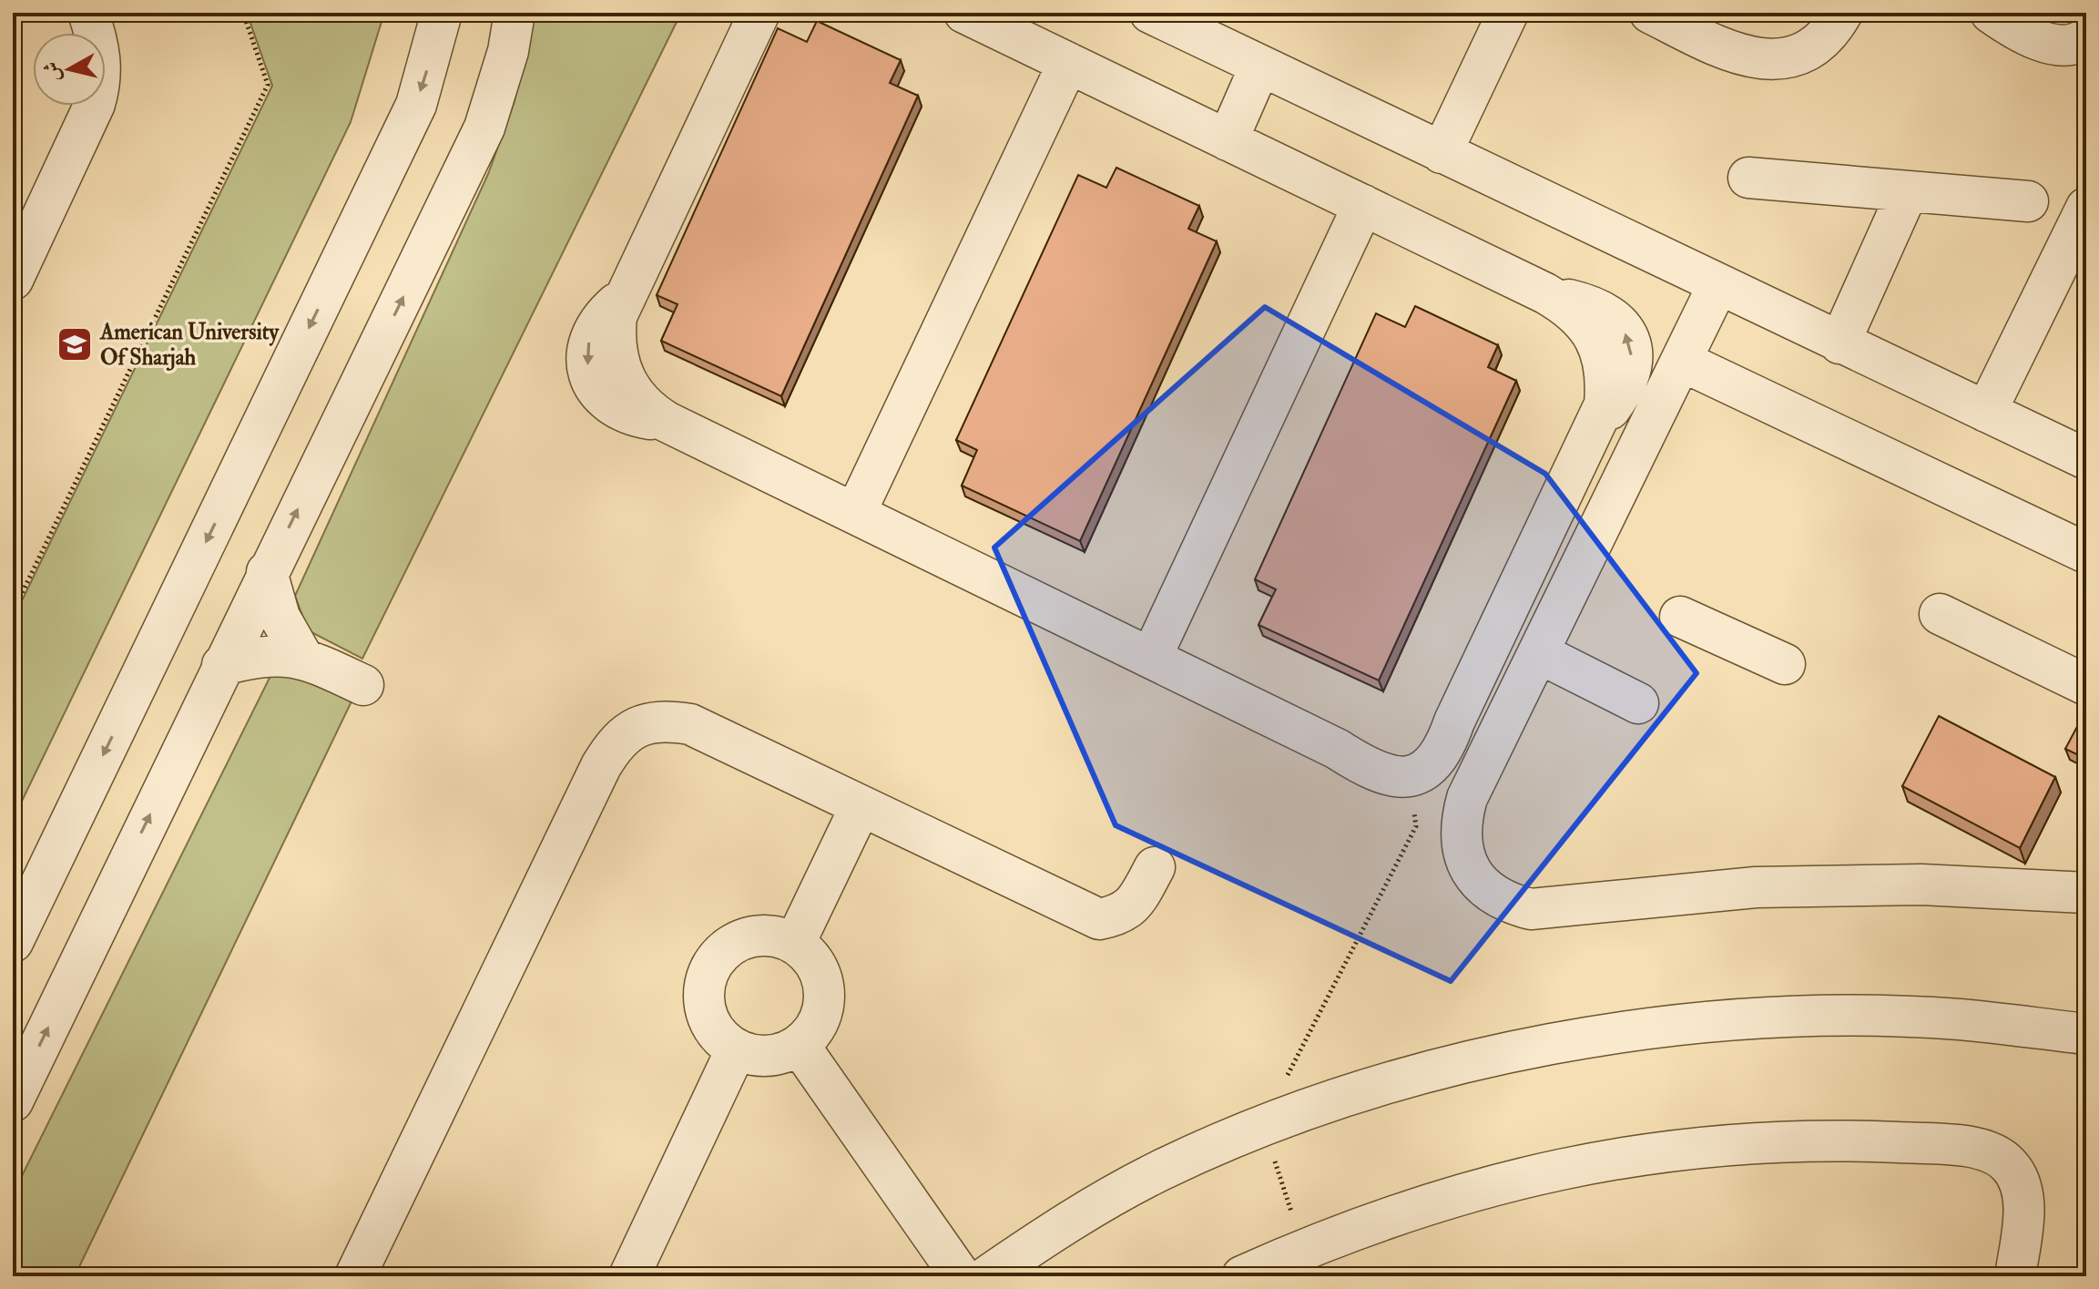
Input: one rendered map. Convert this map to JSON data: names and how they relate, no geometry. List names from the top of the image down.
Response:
{
  "places": {
    "school or university": ["American University Of Sharjah"]
  },
  "north": "left"
}
